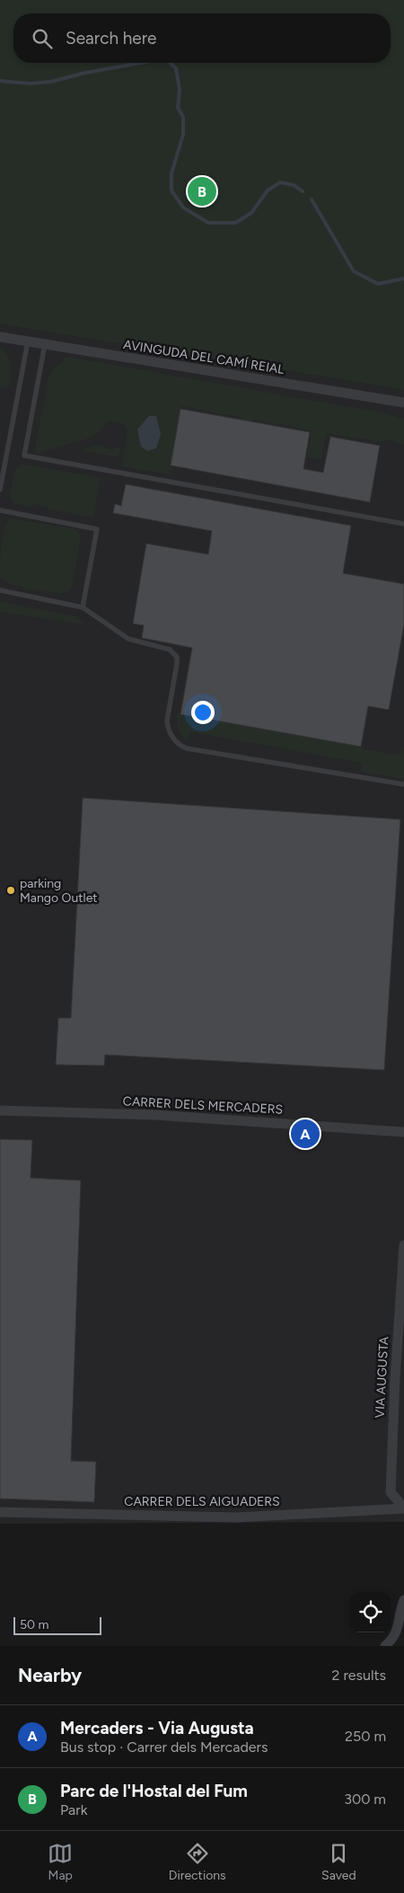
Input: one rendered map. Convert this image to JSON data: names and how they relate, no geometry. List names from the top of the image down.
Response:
{
  "streets": {
    "street": [
      "AVINGUDA DEL CAMÍ REIAL",
      "CARRER DELS MERCADERS",
      "VIA AUGUSTA",
      "CARRER DELS AIGUADERS"
    ]
  },
  "crossings": [
    ["VIA AUGUSTA", "CARRER DELS AIGUADERS"]
  ],
  "places": ["parking Mango Outlet"],
  "scale_bar": "50 m",
  "page": {
    "search": "Search here",
    "pins": ["B", "A"],
    "scale": "50 m",
    "heading": ["Nearby", "2 results"],
    "list": [
      {
        "mark": "A",
        "name": "Mercaders - Via Augusta",
        "note": "Bus stop · Carrer dels Mercaders",
        "value": "250 m"
      },
      {
        "mark": "B",
        "name": "Parc de l'Hostal del Fum",
        "note": "Park",
        "value": "300 m"
      }
    ],
    "nav": ["Map", "Directions", "Saved"]
  }
}
